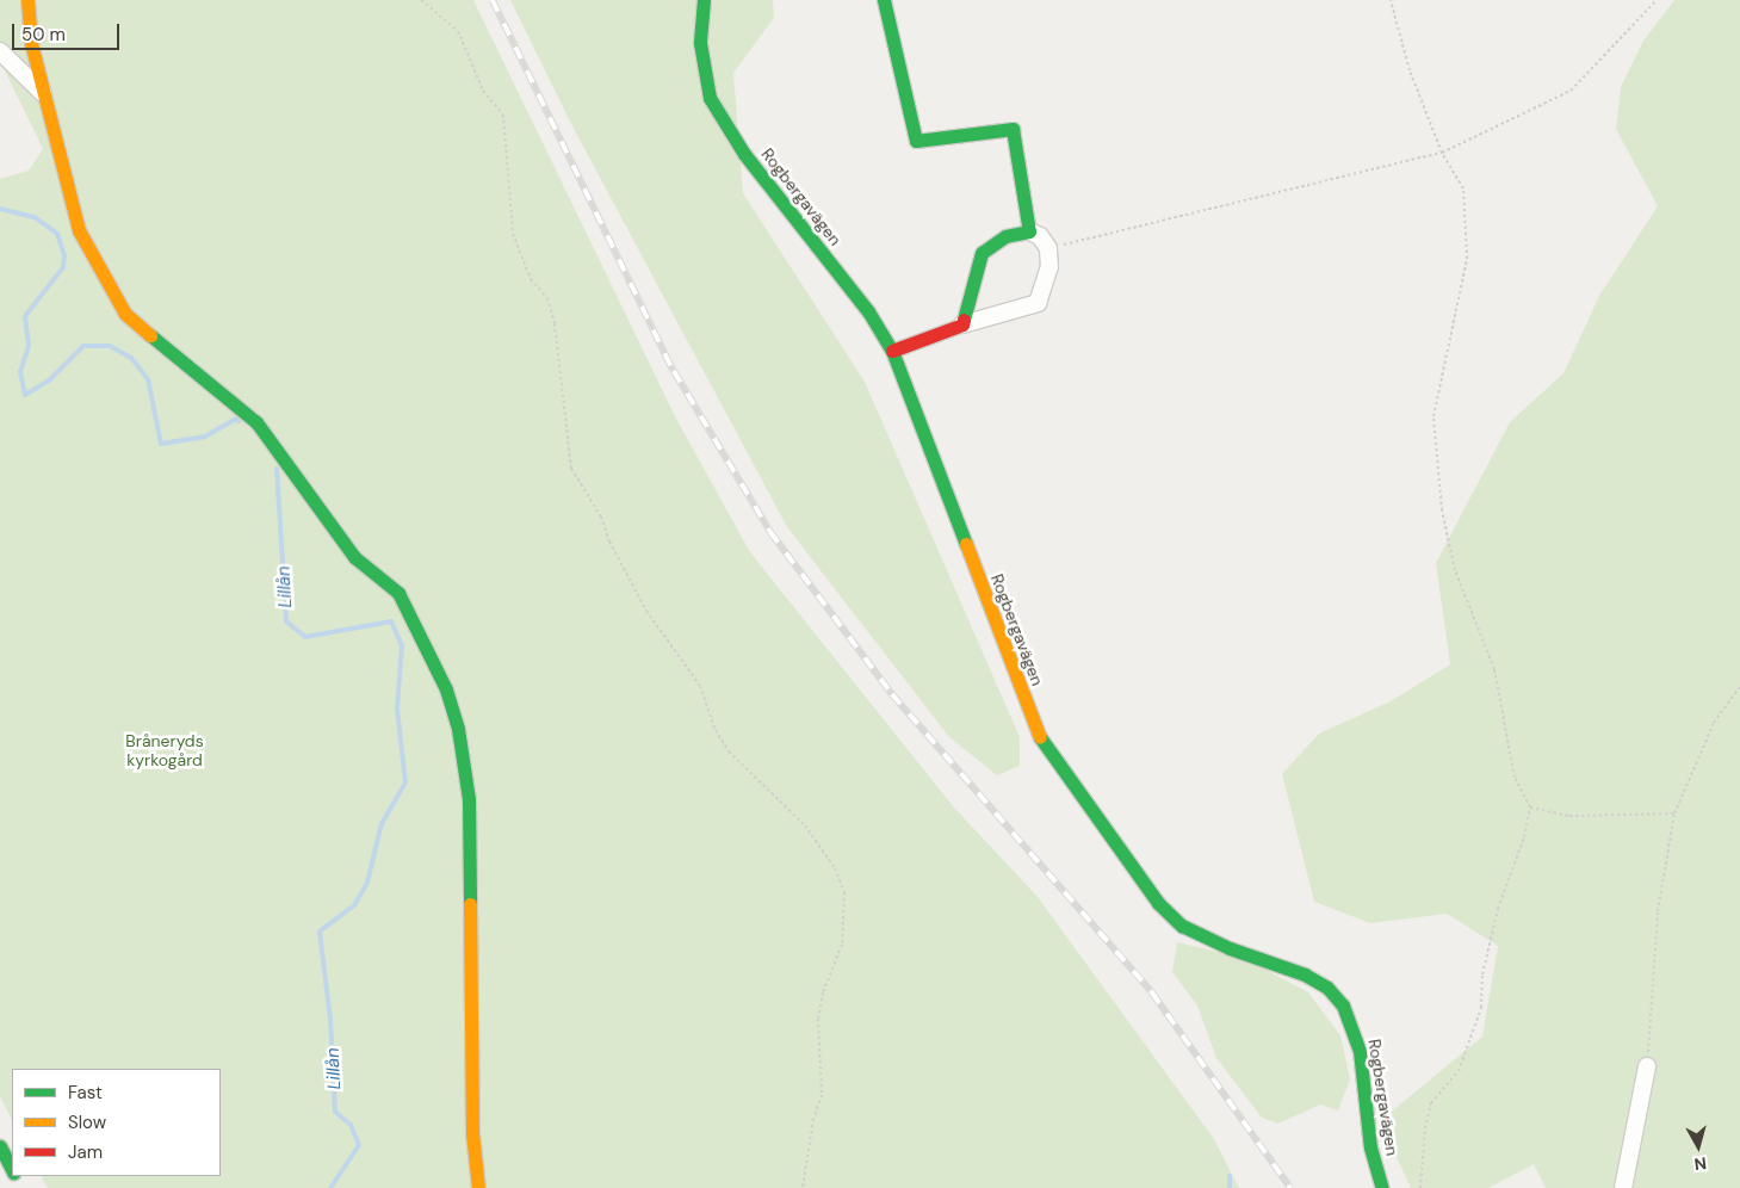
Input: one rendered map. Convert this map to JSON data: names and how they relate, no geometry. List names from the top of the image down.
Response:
{
  "streets": {
    "street": ["Rogbergavägen"]
  },
  "water": ["Lillån"],
  "parks": ["Bråneryds kyrkogård"],
  "legend": ["Fast", "Slow", "Jam"],
  "scale_bar": "50 m",
  "north": "bottom"
}
